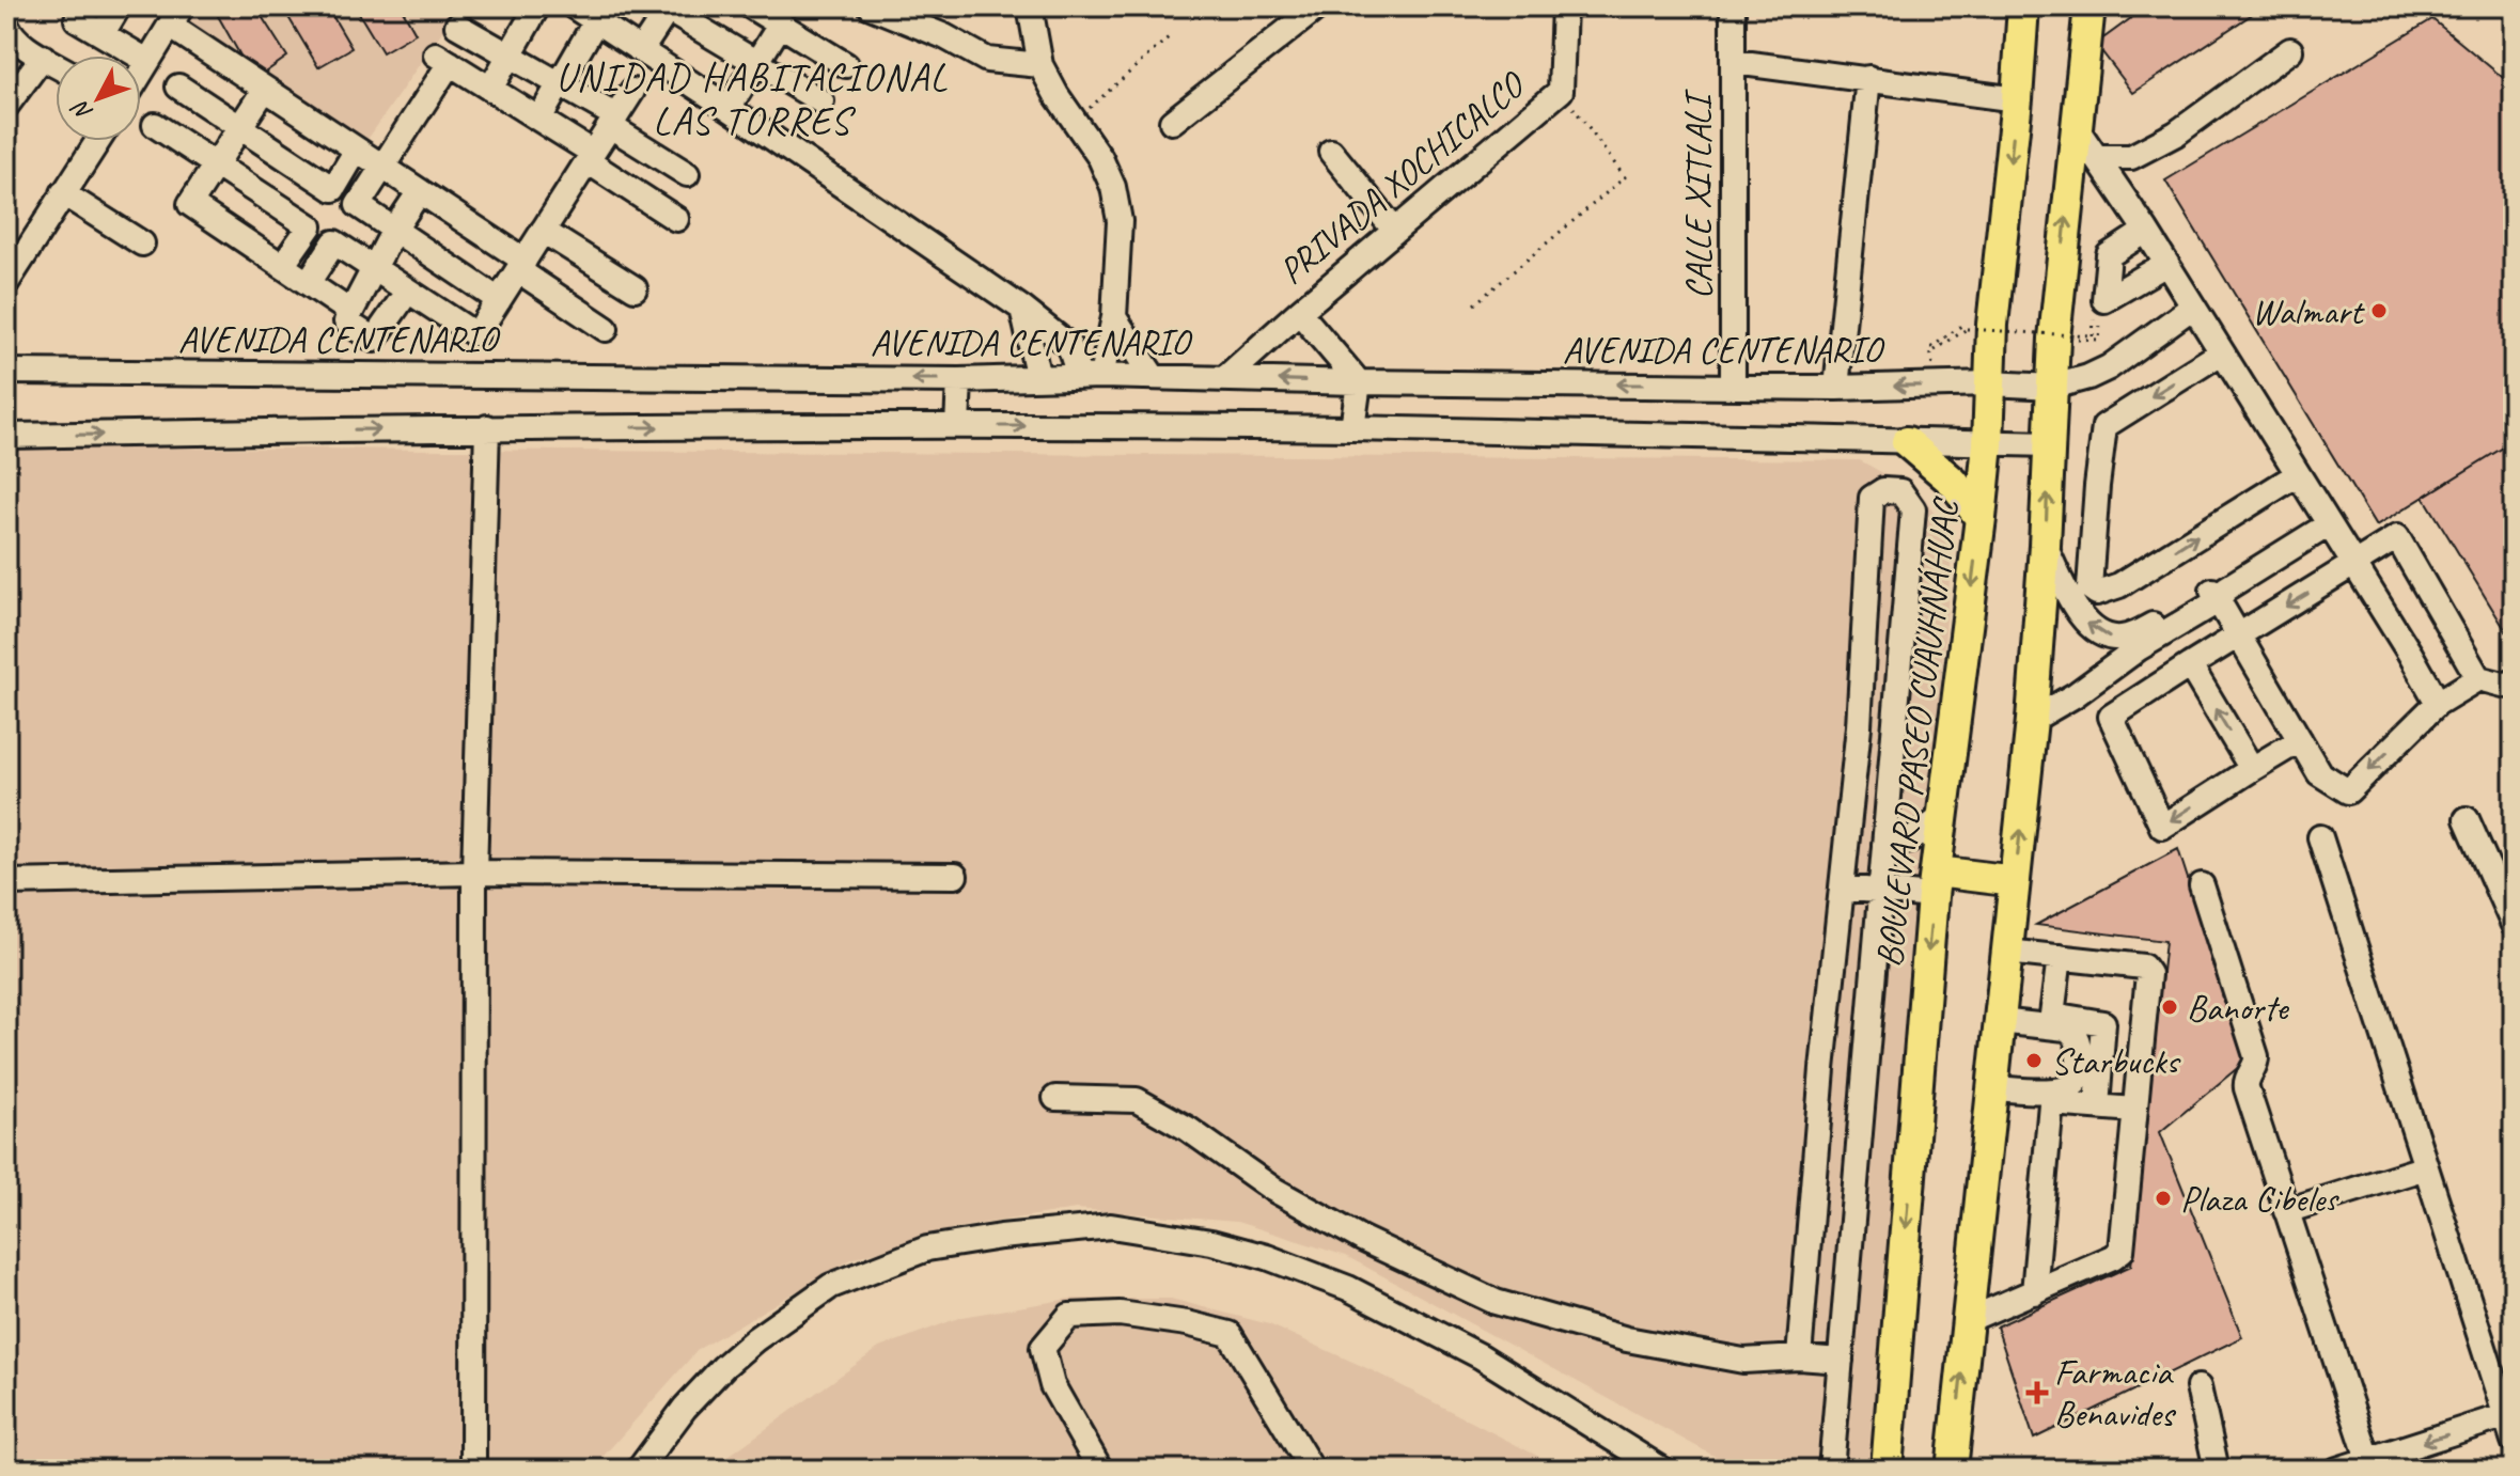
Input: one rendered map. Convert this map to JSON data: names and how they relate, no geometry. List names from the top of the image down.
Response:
{
  "streets": {
    "main road": ["BOULEVARD PASEO CUAUHNÁHUAC"],
    "street": ["PRIVADA XOCHICALCO", "CALLE XITLALI", "AVENIDA CENTENARIO"]
  },
  "crossings": [
    ["PRIVADA XOCHICALCO", "AVENIDA CENTENARIO"],
    ["CALLE XITLALI", "AVENIDA CENTENARIO"],
    ["AVENIDA CENTENARIO", "BOULEVARD PASEO CUAUHNÁHUAC"]
  ],
  "districts": ["UNIDAD HABITACIONAL LAS TORRES"],
  "places": {
    "other": [
      "Walmart",
      "Banorte",
      "Starbucks",
      "Plaza Cibeles"
    ],
    "health": ["Farmacia Benavides"]
  },
  "north": "bottom left"
}
